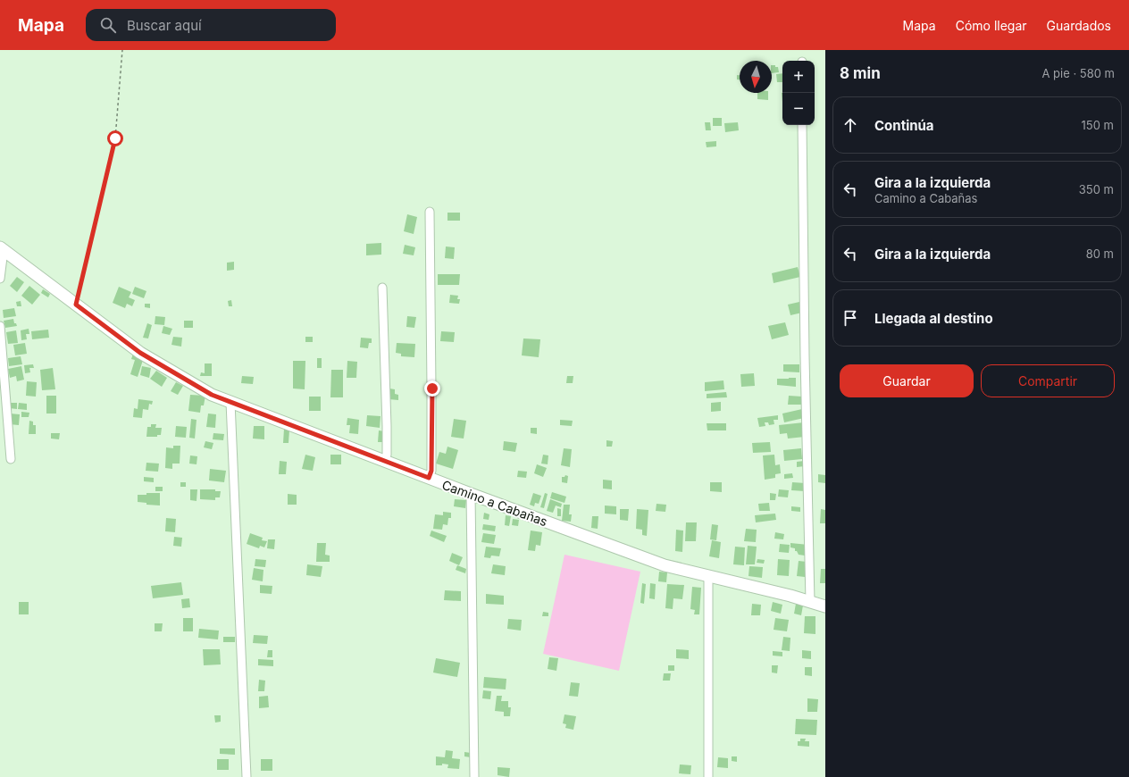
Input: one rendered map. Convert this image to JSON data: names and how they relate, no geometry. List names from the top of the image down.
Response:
{
  "streets": {
    "street": ["Camino a Cabañas"]
  },
  "north": "bottom",
  "page": {
    "header": "Mapa",
    "search": "Buscar aquí",
    "nav": ["Mapa", "Cómo llegar", "Guardados"],
    "heading": ["8 min", "A pie · 580 m"],
    "map_buttons": ["+", "−"],
    "list": [
      ["Continúa", "150 m"],
      ["Gira a la izquierda", "Camino a Cabañas", "350 m"],
      ["Gira a la izquierda", "80 m"],
      "Llegada al destino"
    ],
    "buttons": ["Guardar", "Compartir"]
  }
}
